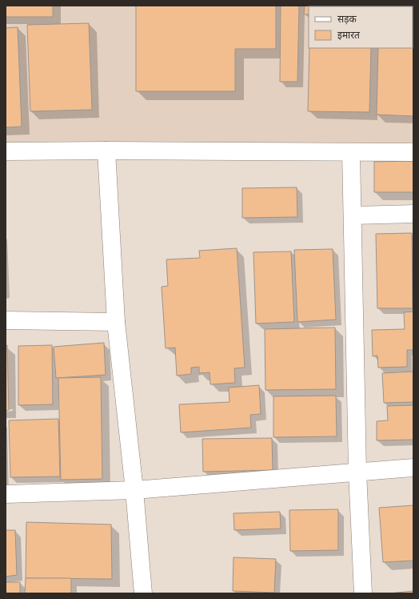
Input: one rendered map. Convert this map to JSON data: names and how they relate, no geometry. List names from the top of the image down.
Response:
{
  "legend": ["सड़क", "इमारत"]
}
